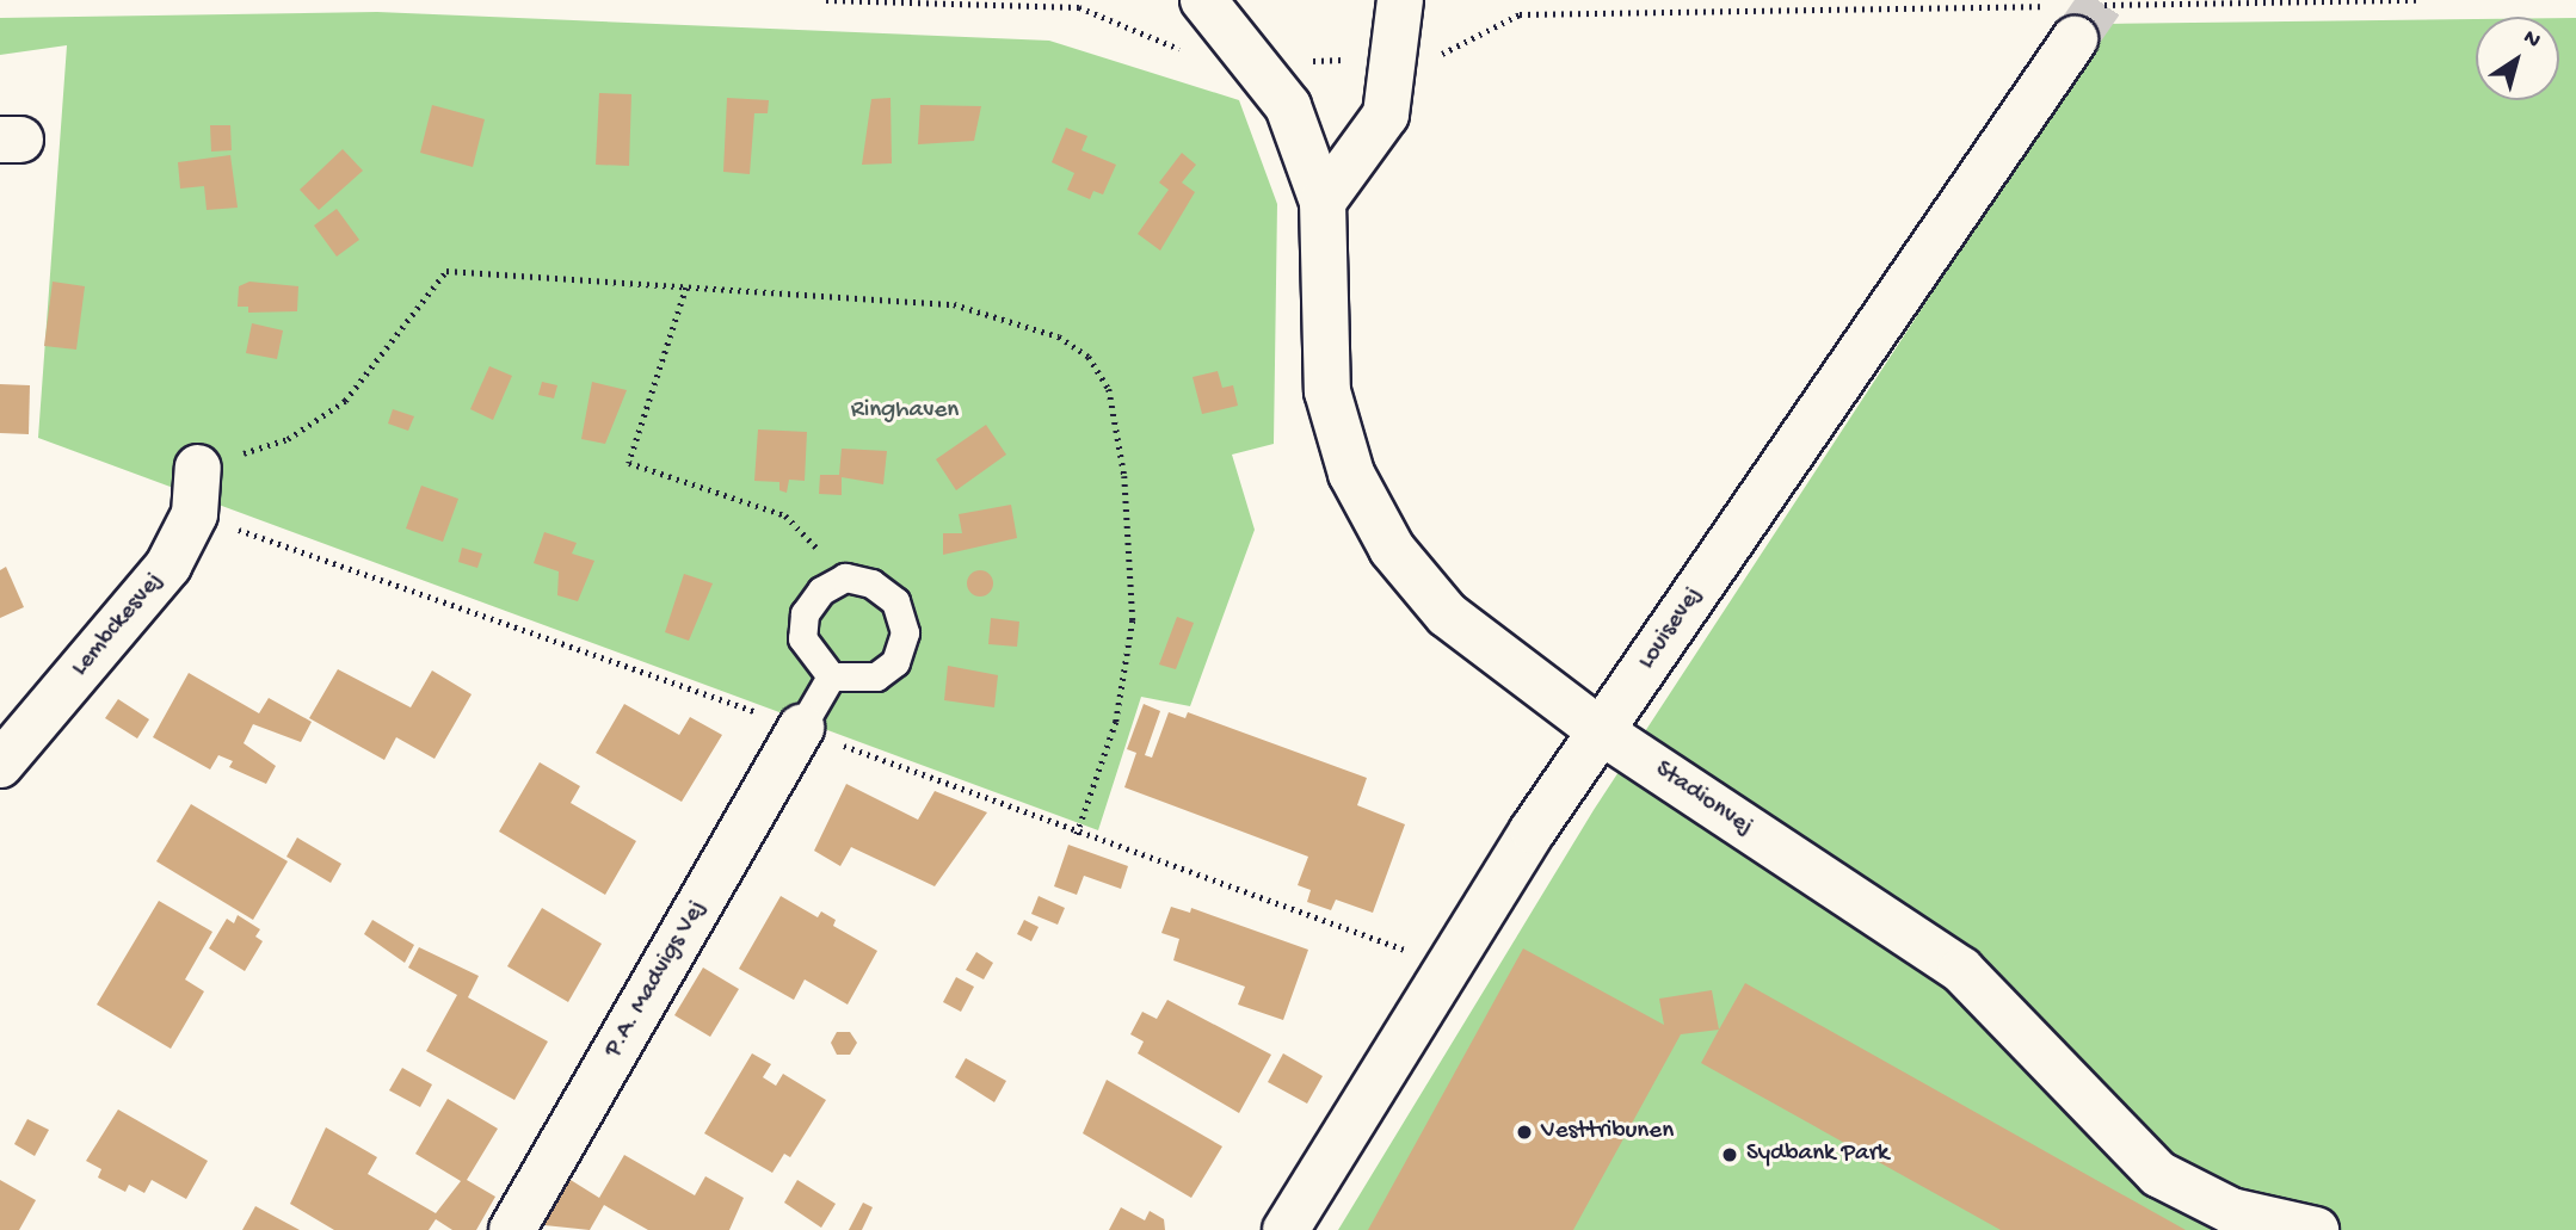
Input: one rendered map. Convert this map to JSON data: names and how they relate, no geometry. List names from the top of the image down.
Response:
{
  "streets": {
    "street": [
      "Lembckesvej",
      "Louisevej",
      "Stadionvej",
      "P.A. Madvigs Vej"
    ]
  },
  "crossings": [
    ["Louisevej", "Stadionvej"]
  ],
  "parks": ["Ringhaven"],
  "places": ["Vesttribunen", "Sydbank Park"],
  "north": "top right"
}
